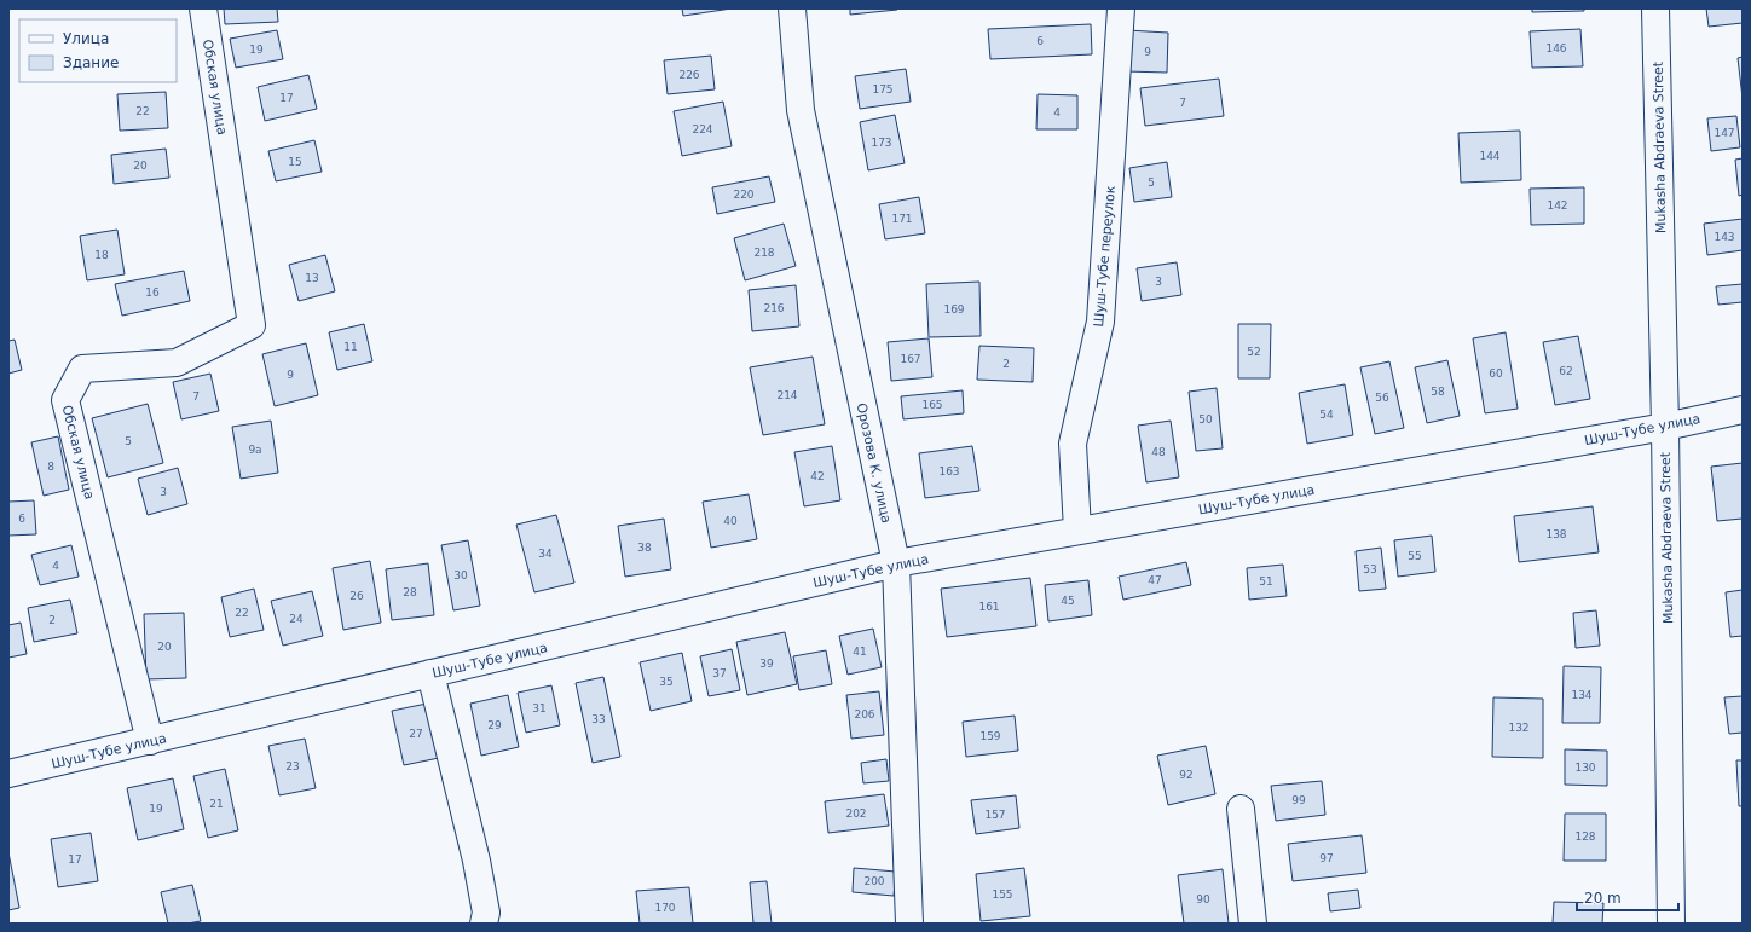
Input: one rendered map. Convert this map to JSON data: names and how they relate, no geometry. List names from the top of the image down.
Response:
{
  "streets": {
    "street": [
      "Обская улица",
      "Mukasha Abdraeva Street",
      "Шуш-Тубе переулок",
      "Шуш-Тубе улица",
      "Орозова К. улица"
    ]
  },
  "crossings": [
    ["Обская улица", "Шуш-Тубе улица"],
    ["Mukasha Abdraeva Street", "Шуш-Тубе улица"],
    ["Шуш-Тубе переулок", "Шуш-Тубе улица"],
    ["Шуш-Тубе улица", "Орозова К. улица"]
  ],
  "house_numbers": [
    "6",
    "146",
    "19",
    "9",
    "226",
    "175",
    "17",
    "7",
    "22",
    "4",
    "224",
    "147",
    "173",
    "144",
    "15",
    "20",
    "5",
    "220",
    "142",
    "171",
    "143",
    "218",
    "18",
    "13",
    "3",
    "16",
    "216",
    "169",
    "11",
    "52",
    "167",
    "2",
    "62",
    "60",
    "9",
    "58",
    "214",
    "7",
    "56",
    "165",
    "54",
    "50",
    "5",
    "9а",
    "48",
    "8",
    "163",
    "42",
    "3",
    "6",
    "40",
    "138",
    "38",
    "34",
    "55",
    "4",
    "53",
    "30",
    "47",
    "51",
    "28",
    "26",
    "45",
    "161",
    "22",
    "24",
    "2",
    "20",
    "41",
    "39",
    "37",
    "35",
    "134",
    "31",
    "206",
    "33",
    "29",
    "132",
    "27",
    "159",
    "23",
    "130",
    "92",
    "99",
    "21",
    "19",
    "202",
    "157",
    "128",
    "97",
    "17",
    "200",
    "155",
    "90",
    "170"
  ],
  "legend": ["Улица", "Здание"],
  "scale_bar": "20 m"
}
